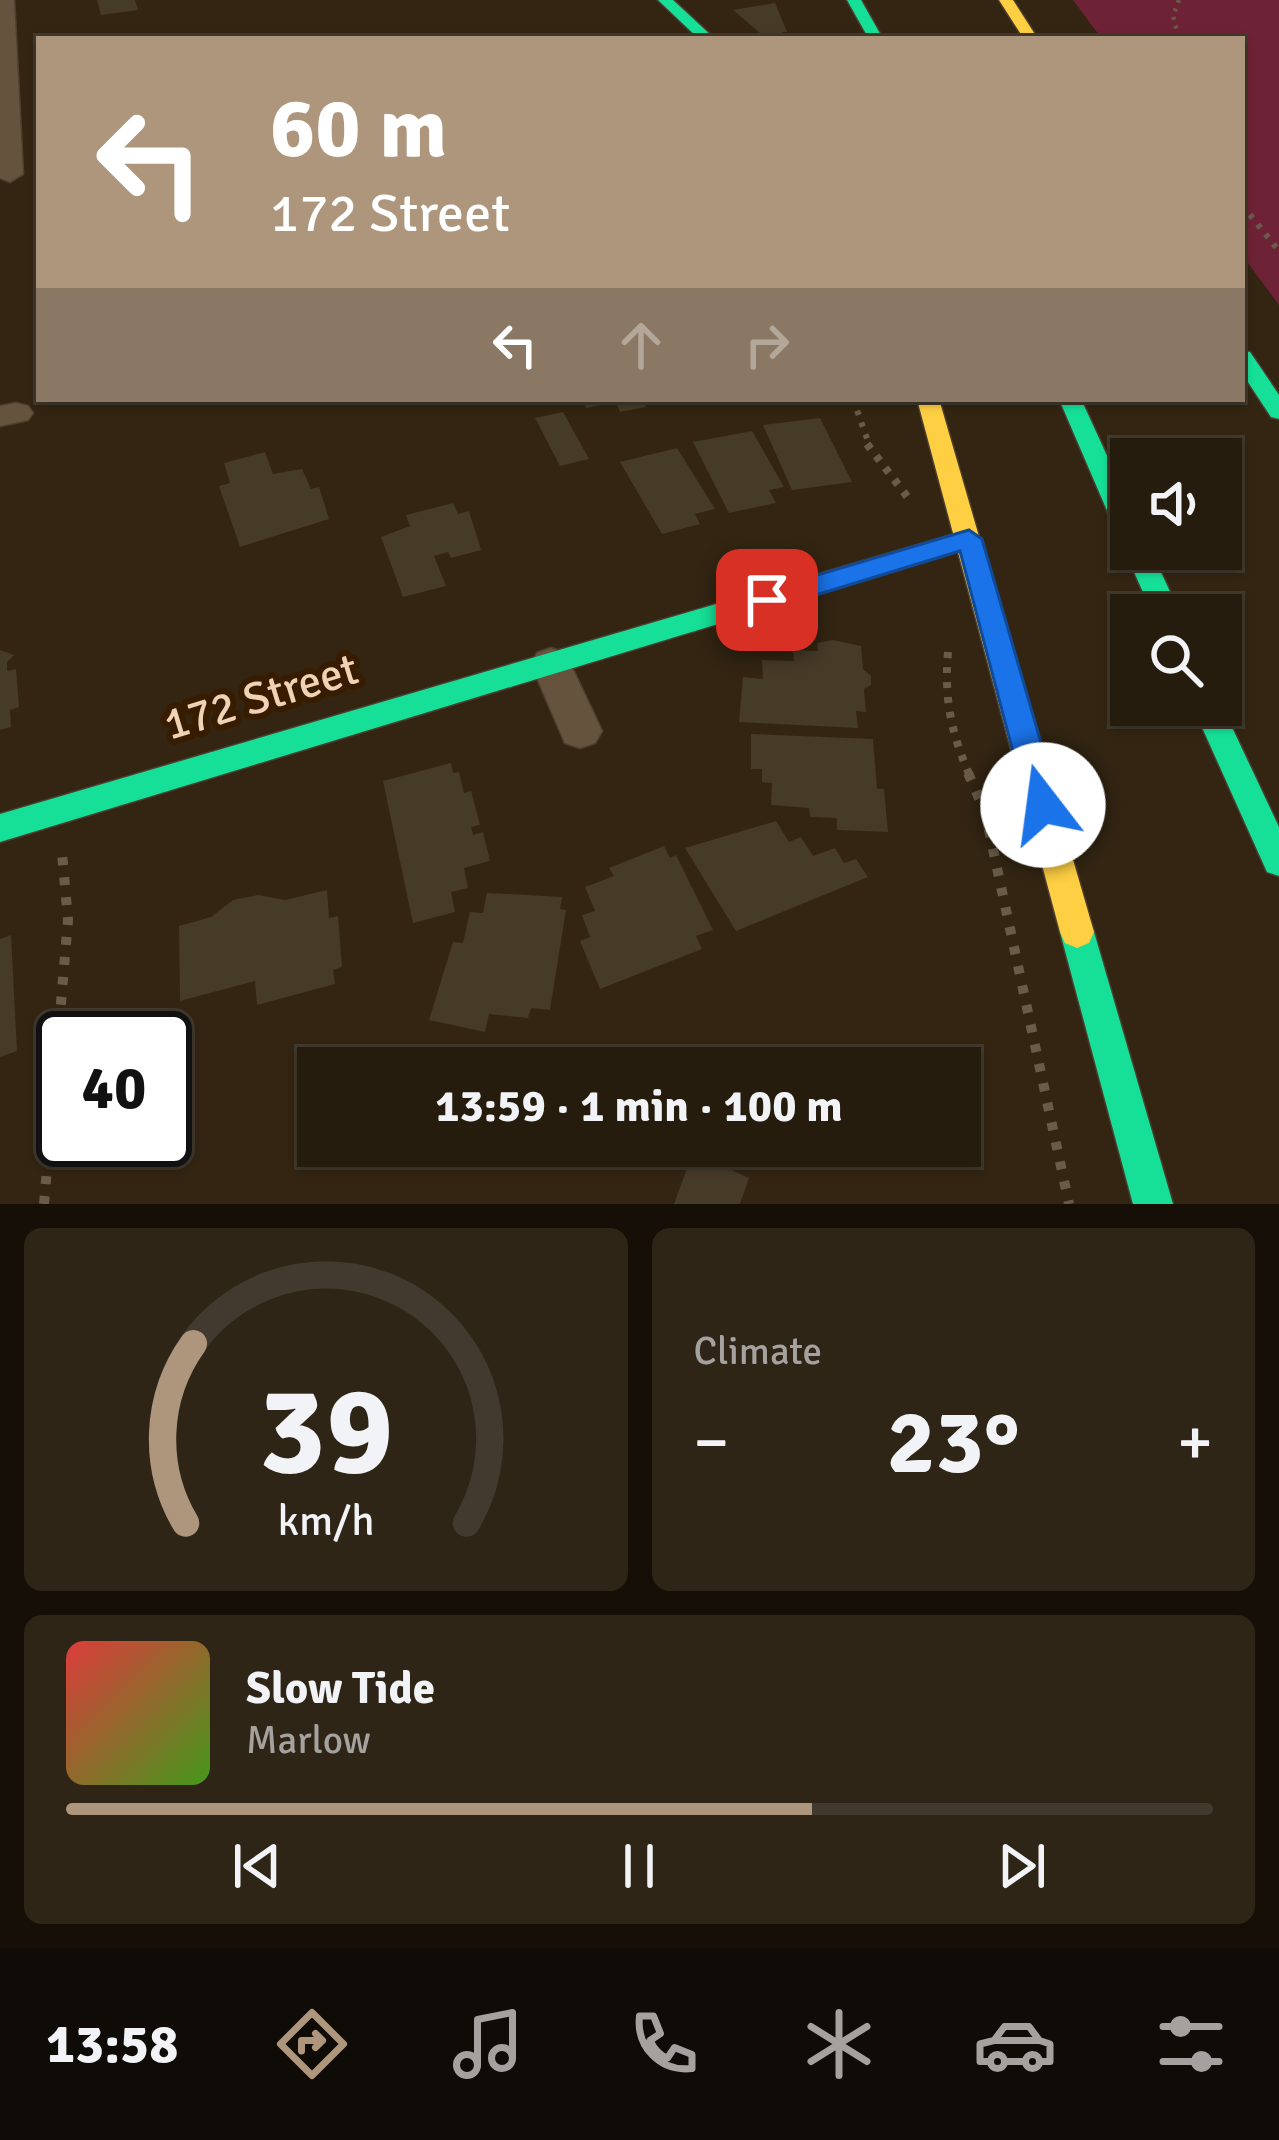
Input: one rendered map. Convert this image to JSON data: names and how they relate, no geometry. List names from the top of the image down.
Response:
{
  "streets": {
    "main road": ["172 Street"]
  },
  "page": {
    "turn": ["60 m", "172 Street"],
    "limit": "40",
    "trip": "13:59 · 1 min · 100 m",
    "tile": "Climate",
    "heat": ["−", "23°", "+"],
    "song": ["Slow Tide", "Marlow"],
    "tabs": "13:58",
    "gauge": ["39", "km/h"]
  }
}
